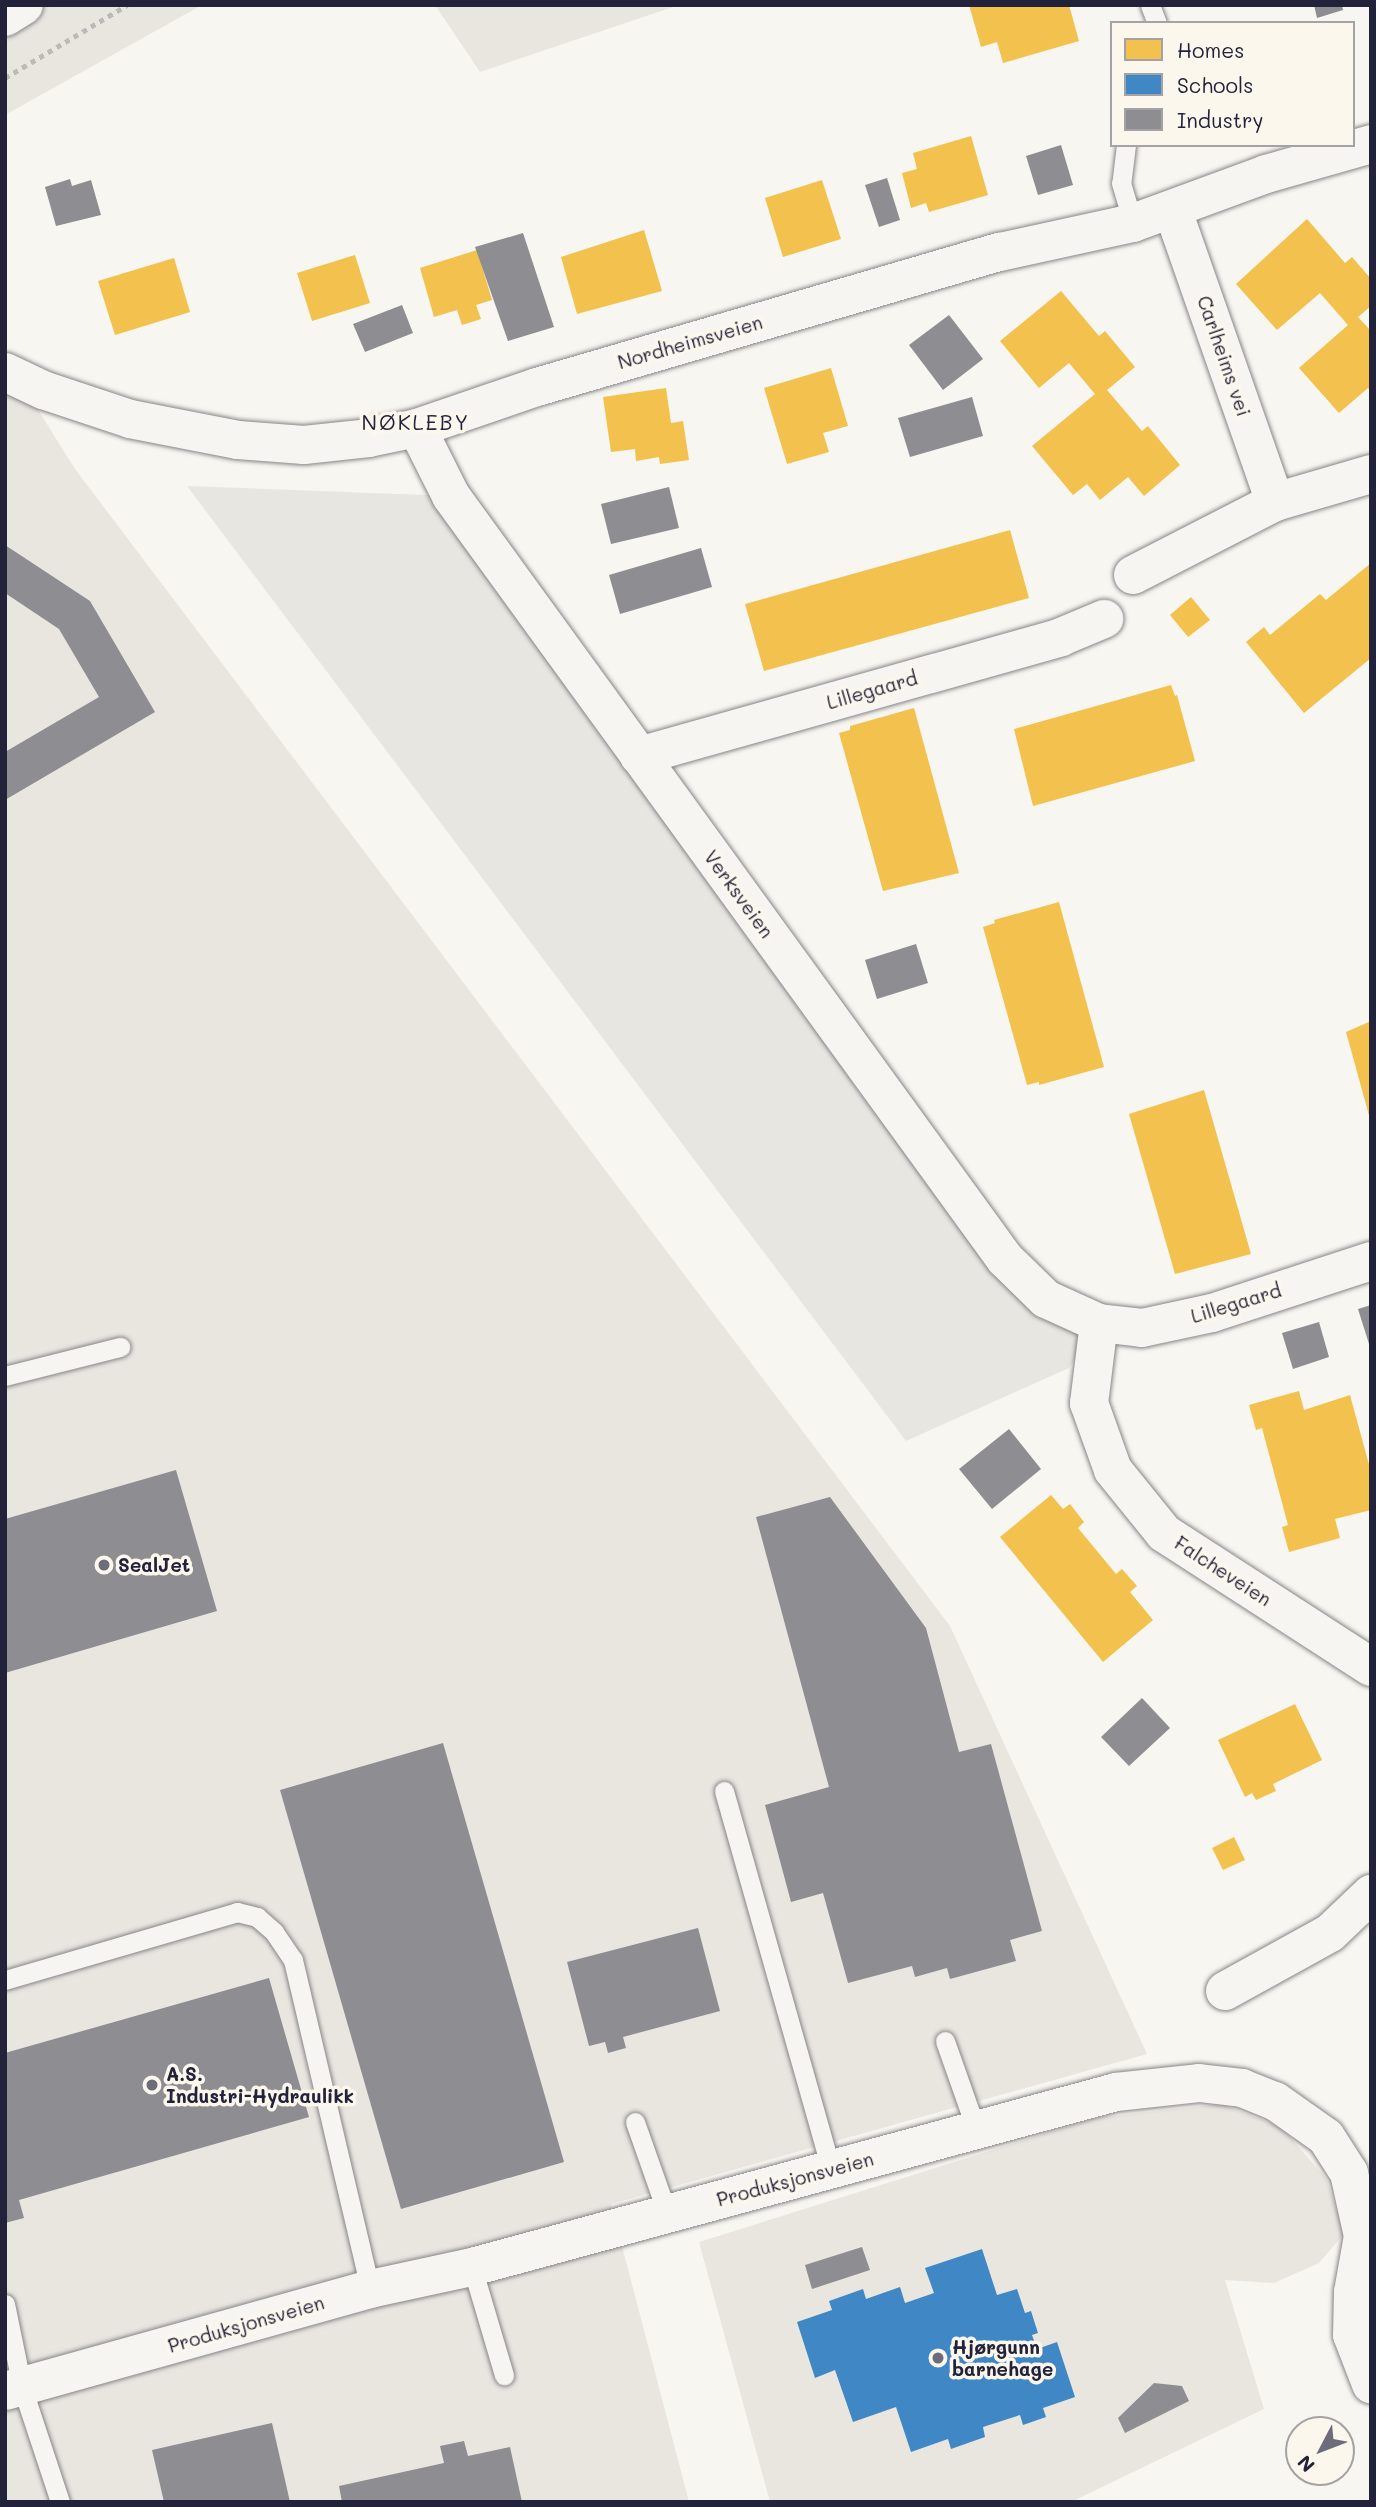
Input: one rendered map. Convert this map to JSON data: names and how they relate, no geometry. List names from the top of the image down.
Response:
{
  "streets": {
    "street": [
      "Nordheimsveien",
      "Carlheims vei",
      "Lillegaard",
      "Verksveien",
      "Falcheveien",
      "Produksjonsveien"
    ]
  },
  "crossings": [
    ["Nordheimsveien", "Carlheims vei"],
    ["Nordheimsveien", "Verksveien"],
    ["Lillegaard", "Verksveien"],
    ["Lillegaard", "Falcheveien"],
    ["Verksveien", "Falcheveien"]
  ],
  "districts": ["NØKLEBY"],
  "places": ["SealJet", "A.S. Industri-Hydraulikk", "Hjørgunn barnehage"],
  "legend": ["Homes", "Schools", "Industry"],
  "north": "bottom left"
}
